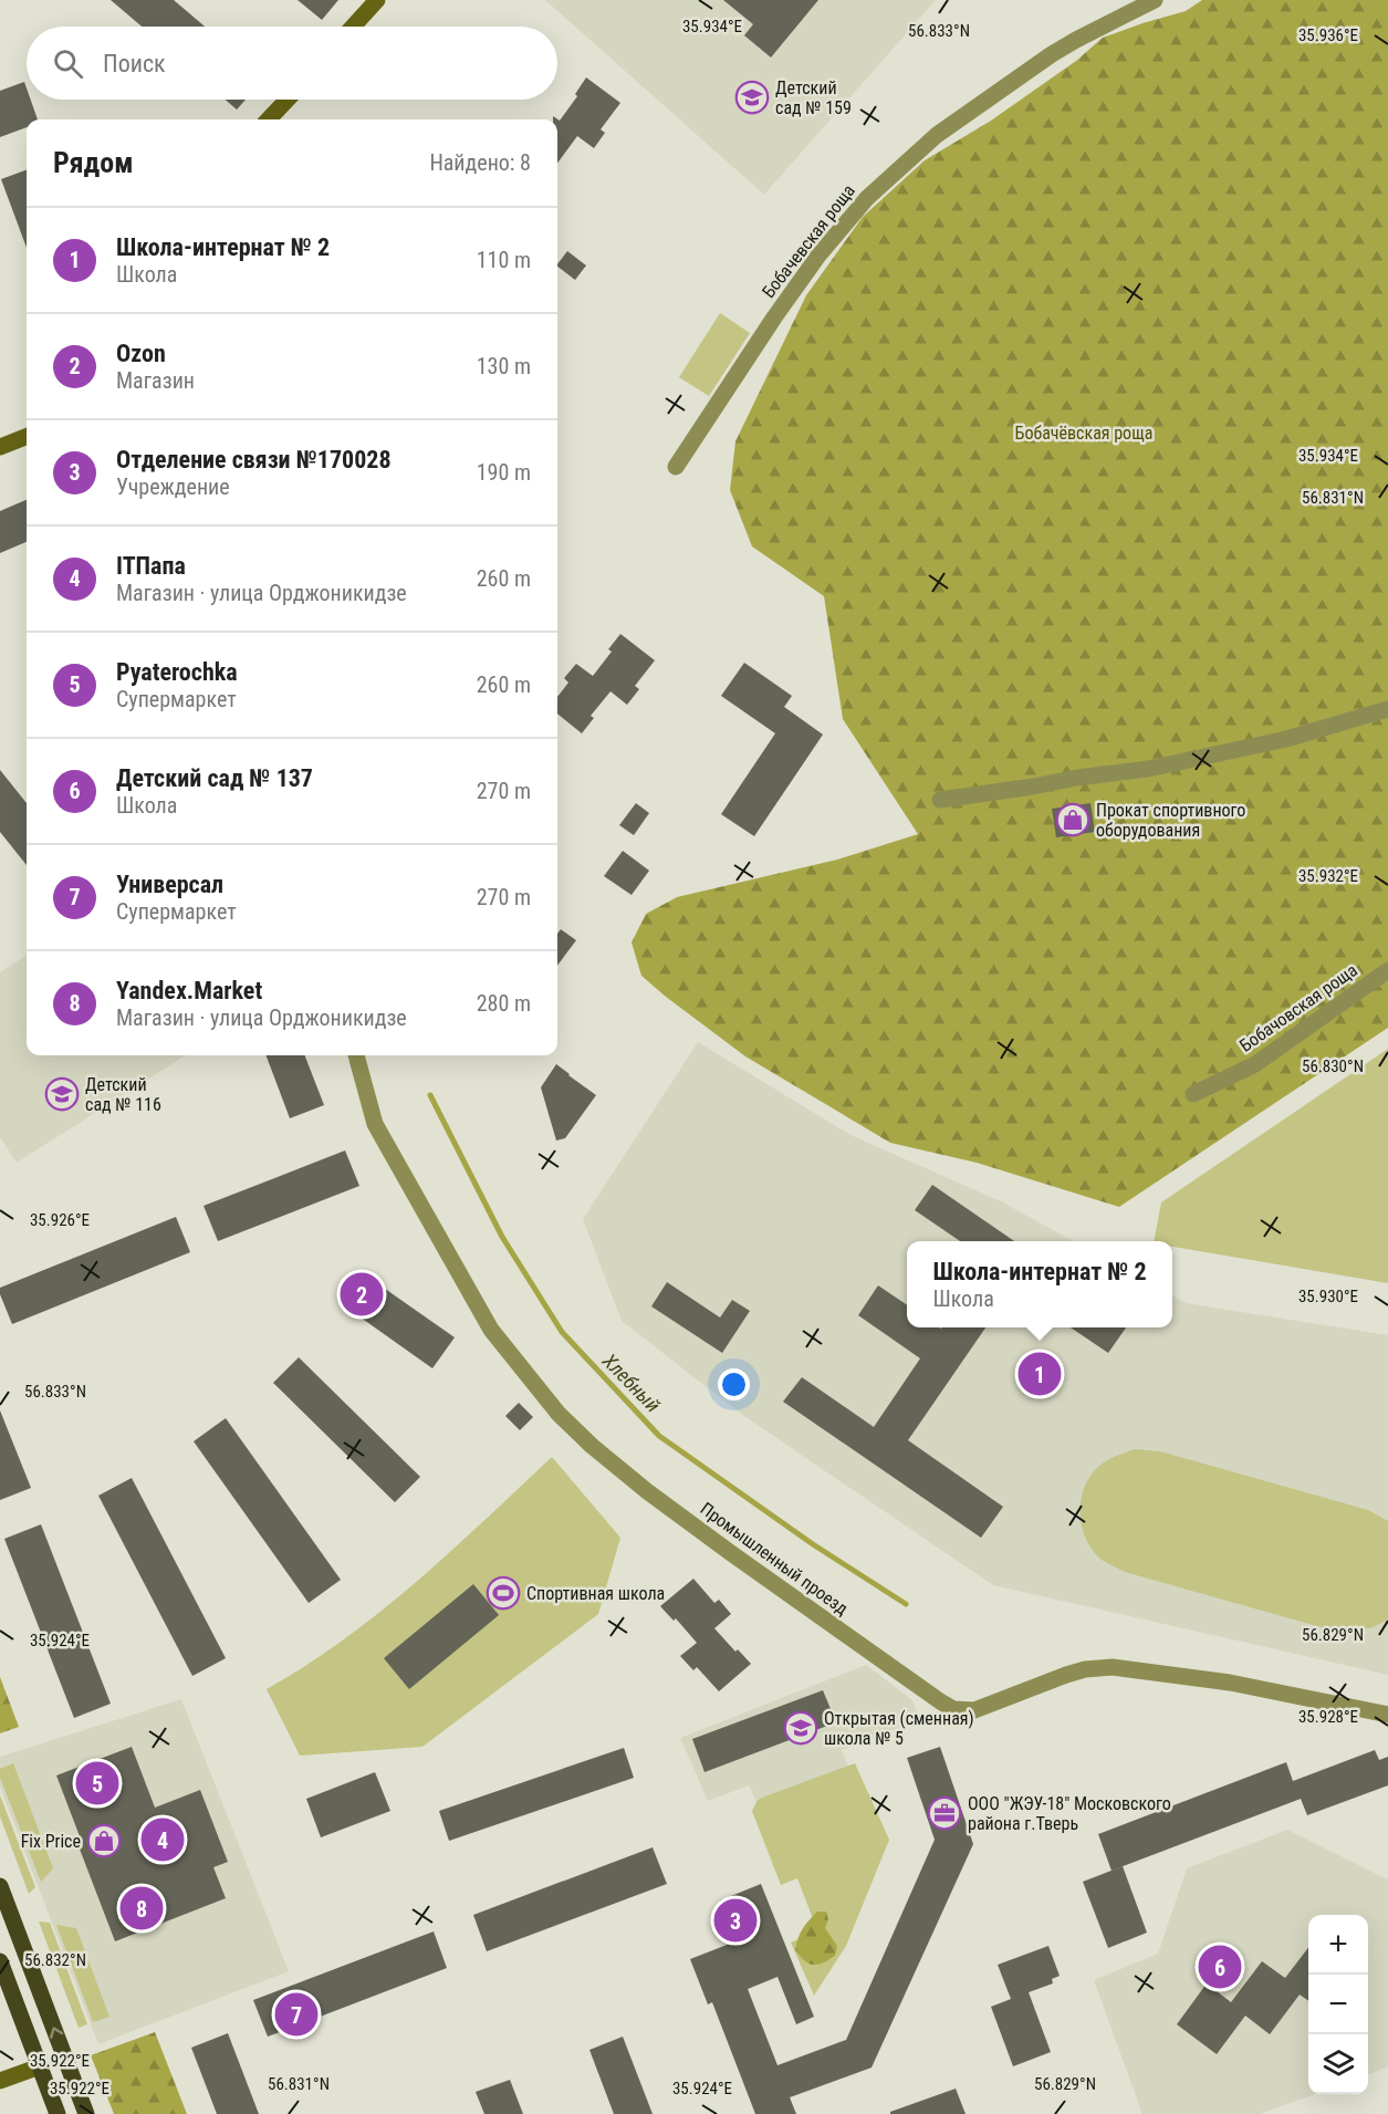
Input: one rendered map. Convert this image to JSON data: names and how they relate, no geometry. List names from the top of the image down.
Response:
{
  "streets": {
    "street": ["Бобачевская роща", "Бобачовская роща", "Промышленный проезд"]
  },
  "water": ["Хлебный"],
  "parks": ["Бобачёвская роща"],
  "places": {
    "school or university": ["Детский сад № 159", "Детский сад № 116", "Открытая (сменная) школа № 5"],
    "shop": ["Прокат спортивного оборудования", "Fix Price"],
    "sports": ["Спортивная школа"],
    "office": ["ООО \"ЖЭУ-18\" Московского района г.Тверь"]
  },
  "page": {
    "search": "Поиск",
    "heading": ["Рядом", "Найдено: 8"],
    "list": [
      {
        "mark": "1",
        "name": "Школа-интернат № 2",
        "note": "Школа",
        "value": "110 m"
      },
      {
        "mark": "2",
        "name": "Ozon",
        "note": "Магазин",
        "value": "130 m"
      },
      {
        "mark": "3",
        "name": "Отделение связи №170028",
        "note": "Учреждение",
        "value": "190 m"
      },
      {
        "mark": "4",
        "name": "ITПапа",
        "note": "Магазин · улица Орджоникидзе",
        "value": "260 m"
      },
      {
        "mark": "5",
        "name": "Pyaterochka",
        "note": "Супермаркет",
        "value": "260 m"
      },
      {
        "mark": "6",
        "name": "Детский сад № 137",
        "note": "Школа",
        "value": "270 m"
      },
      {
        "mark": "7",
        "name": "Универсал",
        "note": "Супермаркет",
        "value": "270 m"
      },
      {
        "mark": "8",
        "name": "Yandex.Market",
        "note": "Магазин · улица Орджоникидзе",
        "value": "280 m"
      }
    ],
    "popup": ["Школа-интернат № 2", "Школа"],
    "pins": [
      "2",
      "1",
      "5",
      "4",
      "8",
      "3",
      "6",
      "7"
    ],
    "map_buttons": ["+", "−"]
  },
  "coordinates": [
    "35.934°E",
    "56.833°N",
    "35.936°E",
    "56.831°N",
    "35.932°E",
    "56.830°N",
    "35.926°E",
    "35.930°E",
    "56.829°N",
    "35.924°E",
    "35.928°E",
    "56.832°N",
    "35.922°E"
  ]
}
